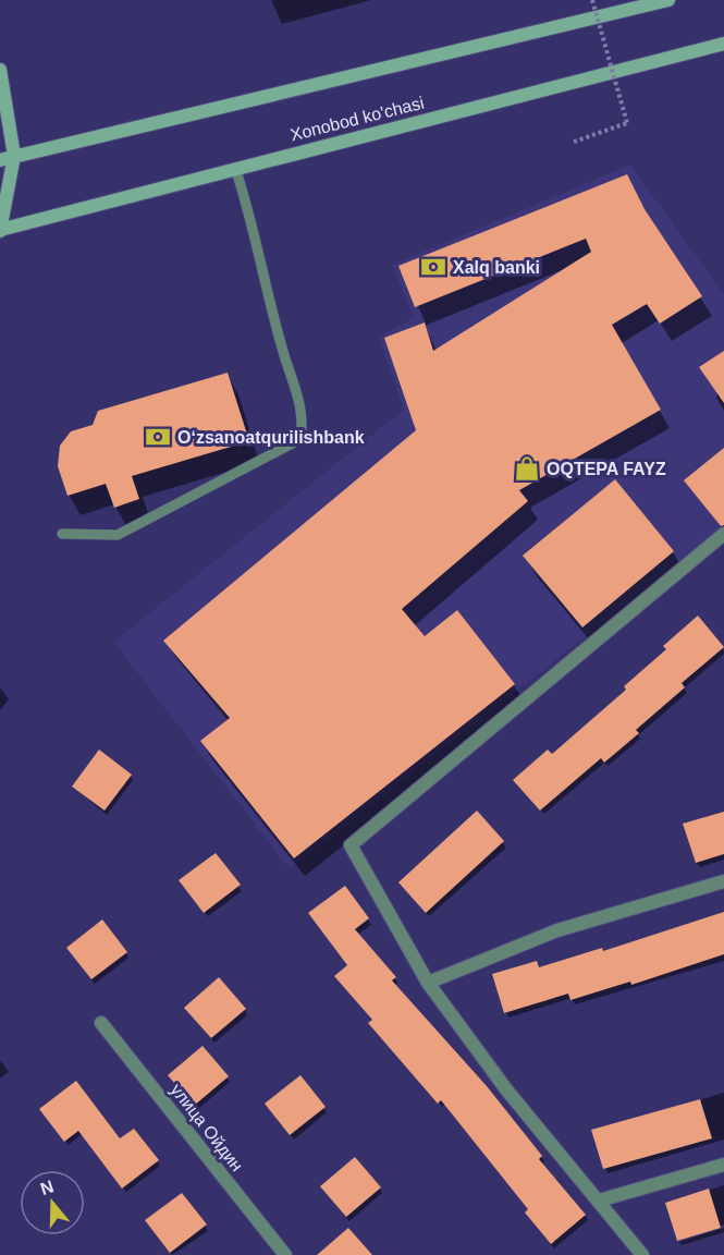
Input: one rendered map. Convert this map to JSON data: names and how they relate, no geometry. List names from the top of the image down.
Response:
{
  "streets": {
    "main road": ["Xonobod ko'chasi"],
    "street": ["улица Ойдин"]
  },
  "places": {
    "bank": ["Xalq banki", "Oʻzsanoatqurilishbank"],
    "shop": ["OQTEPA FAYZ"]
  },
  "north": "top"
}
